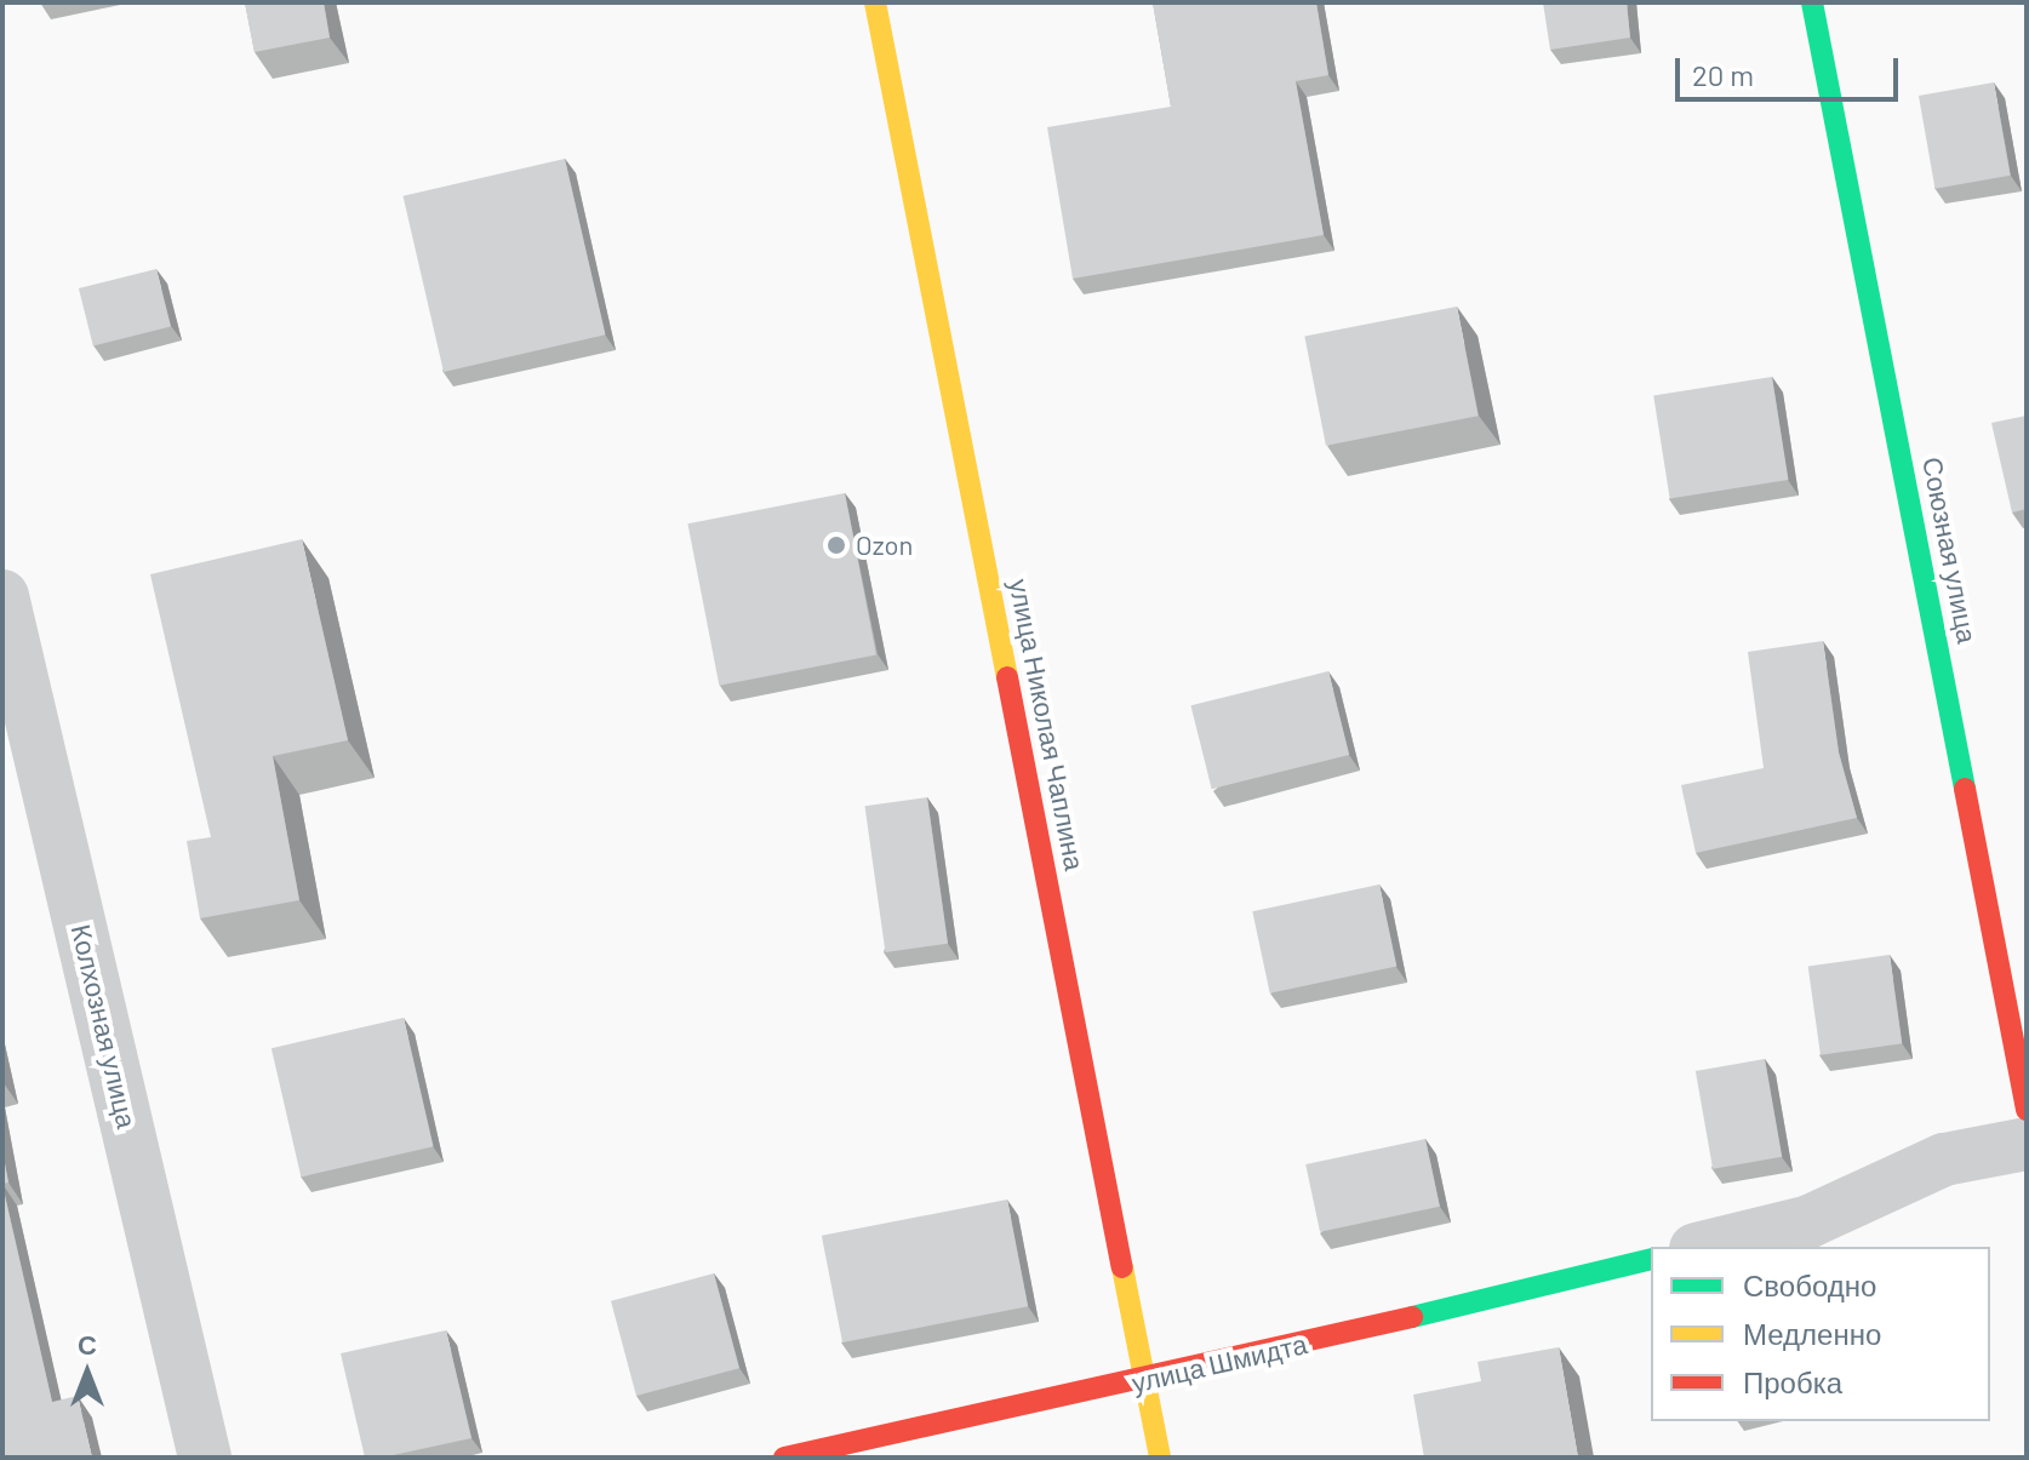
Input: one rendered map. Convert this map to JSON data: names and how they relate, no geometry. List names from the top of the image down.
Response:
{
  "streets": {
    "street": [
      "Союзная улица",
      "улица Николая Чаплина",
      "Колхозная улица",
      "улица Шмидта"
    ]
  },
  "crossings": [
    ["улица Николая Чаплина", "улица Шмидта"]
  ],
  "places": ["Ozon"],
  "legend": ["Свободно", "Медленно", "Пробка"],
  "scale_bar": "20 m",
  "north": "top"
}
